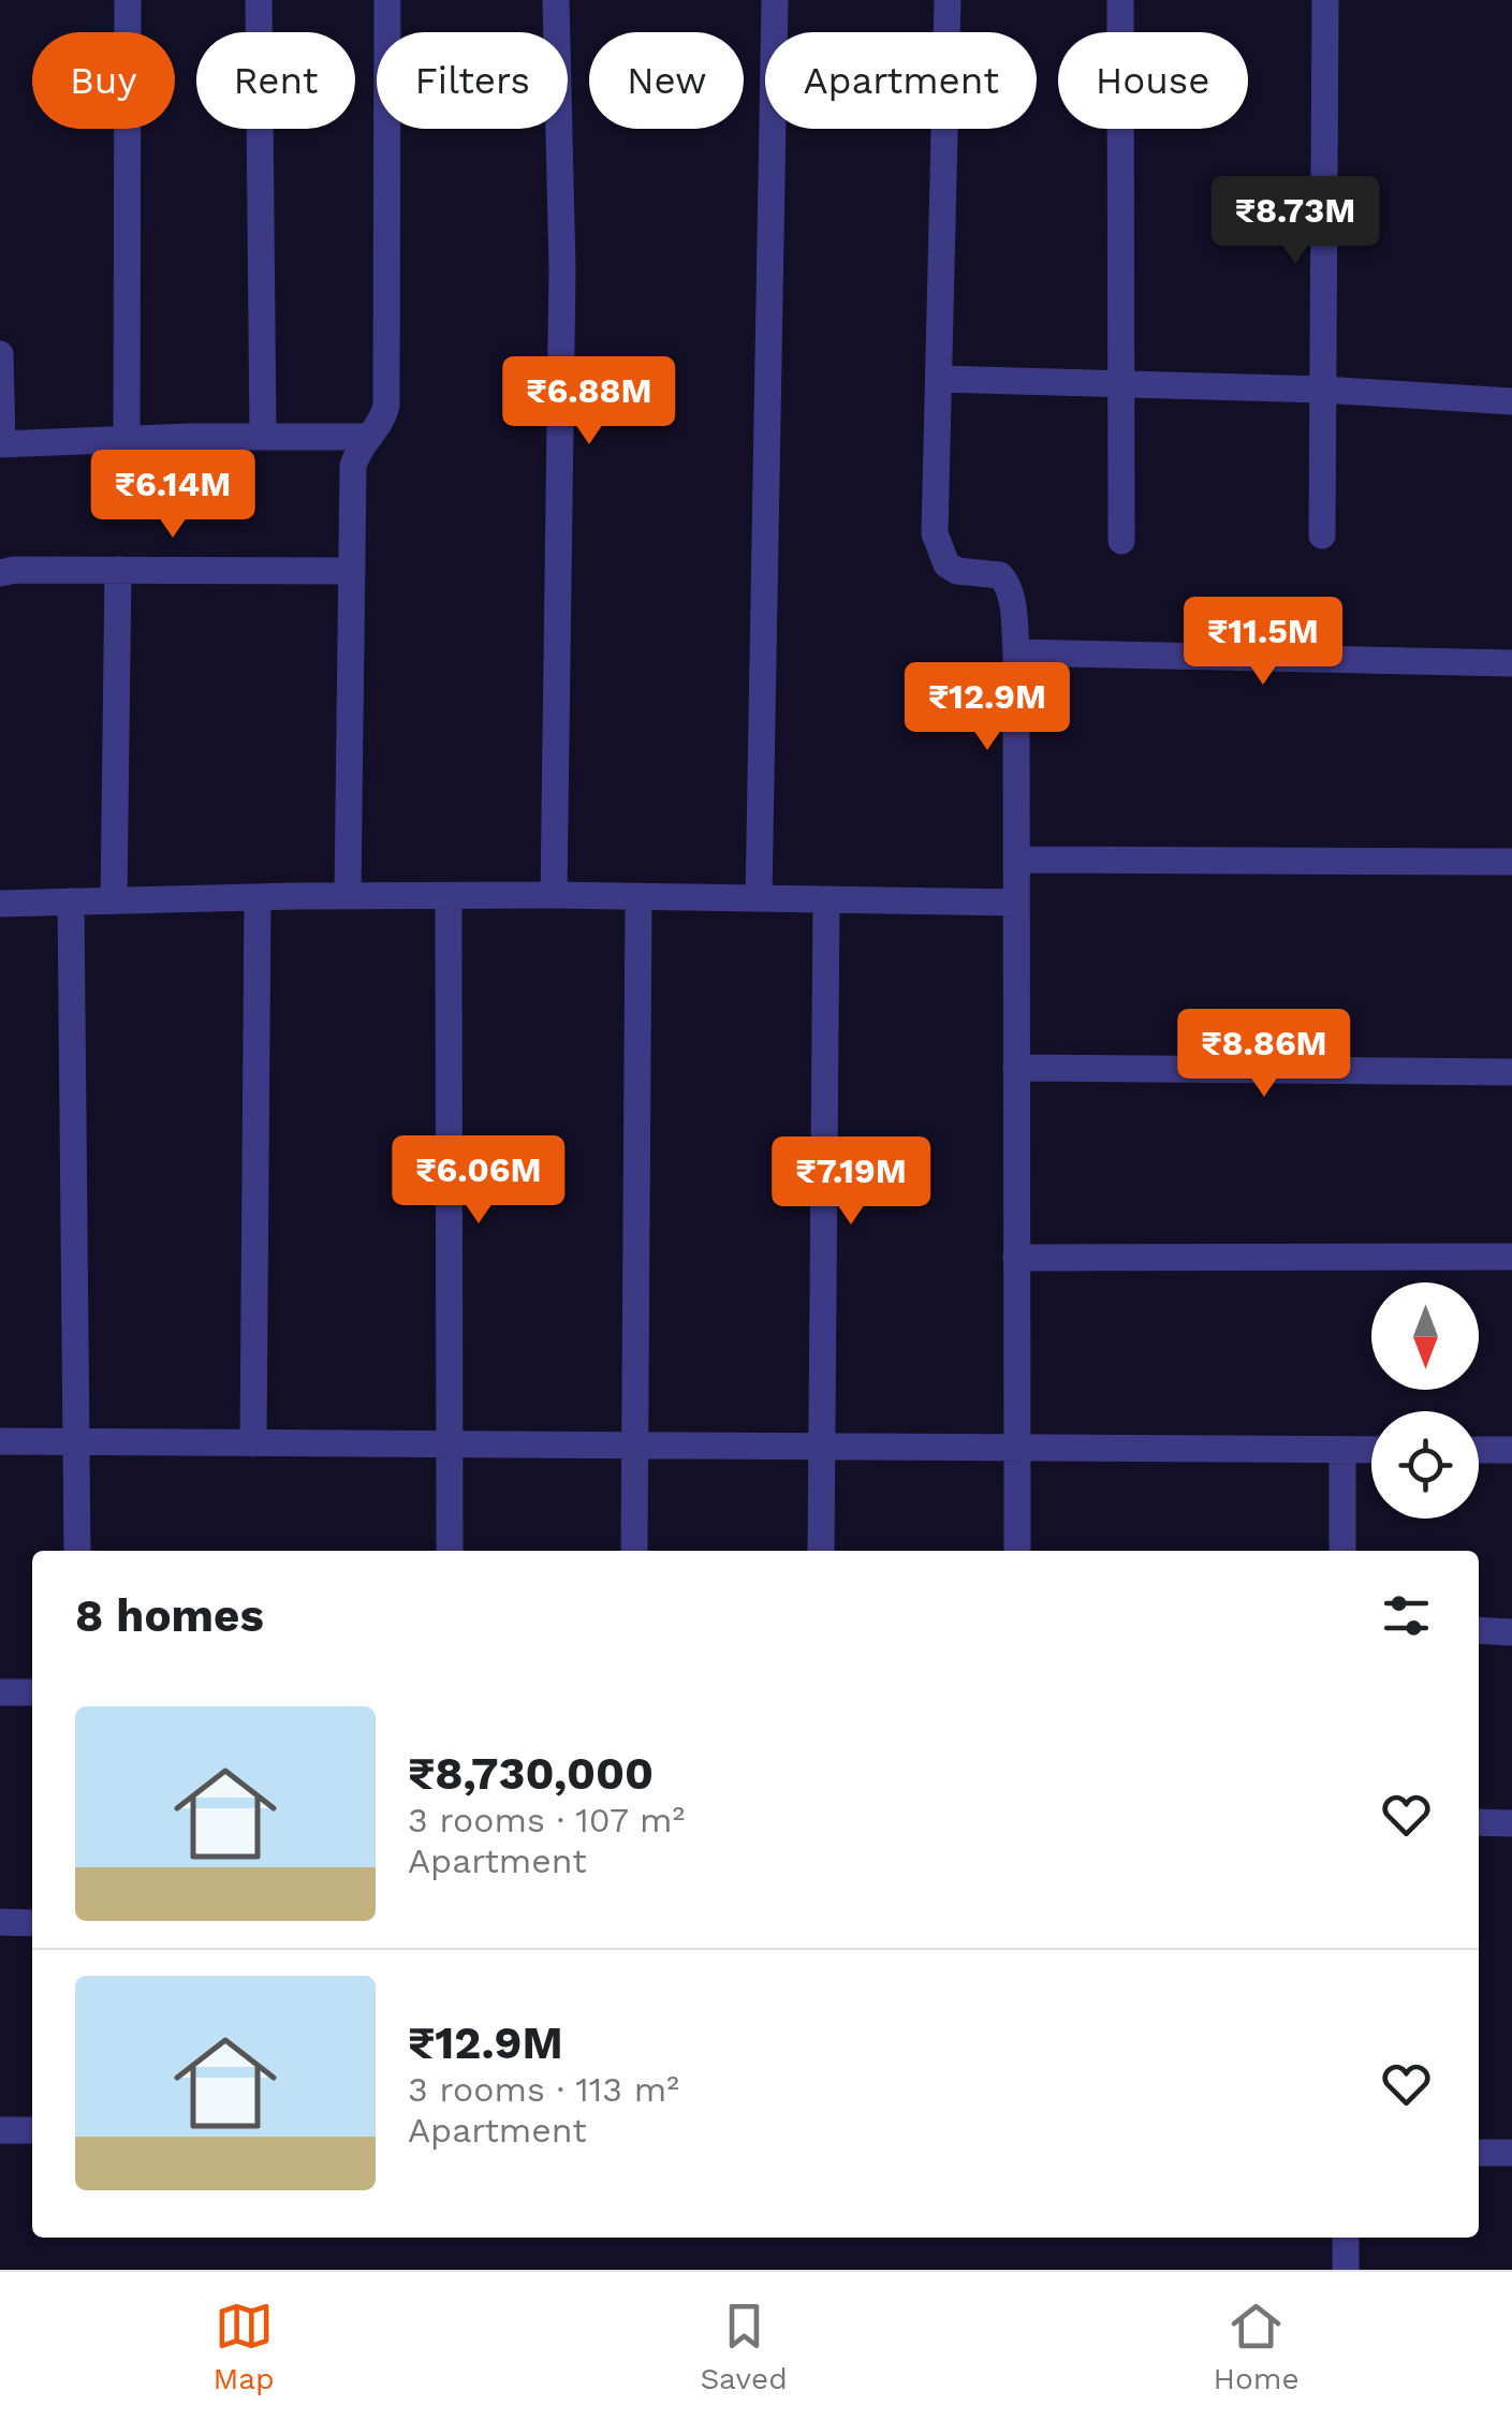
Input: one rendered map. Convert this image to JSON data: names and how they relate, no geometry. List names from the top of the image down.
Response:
{
  "north": "bottom",
  "page": {
    "chip": [
      "Buy",
      "Rent",
      "Filters",
      "New",
      "Apartment",
      "House"
    ],
    "price": [
      "₹8.73M",
      "₹6.88M",
      "₹6.14M",
      "₹11.5M",
      "₹12.9M",
      "₹8.86M",
      "₹6.06M",
      "₹7.19M"
    ],
    "heading": "8 homes",
    "list": [
      {
        "name": "₹8,730,000",
        "note": "3 rooms · 107 m² · Apartment"
      },
      {
        "name": "₹12.9M",
        "note": "3 rooms · 113 m² · Apartment"
      }
    ],
    "tabs": ["Map", "Saved", "Home"]
  }
}
